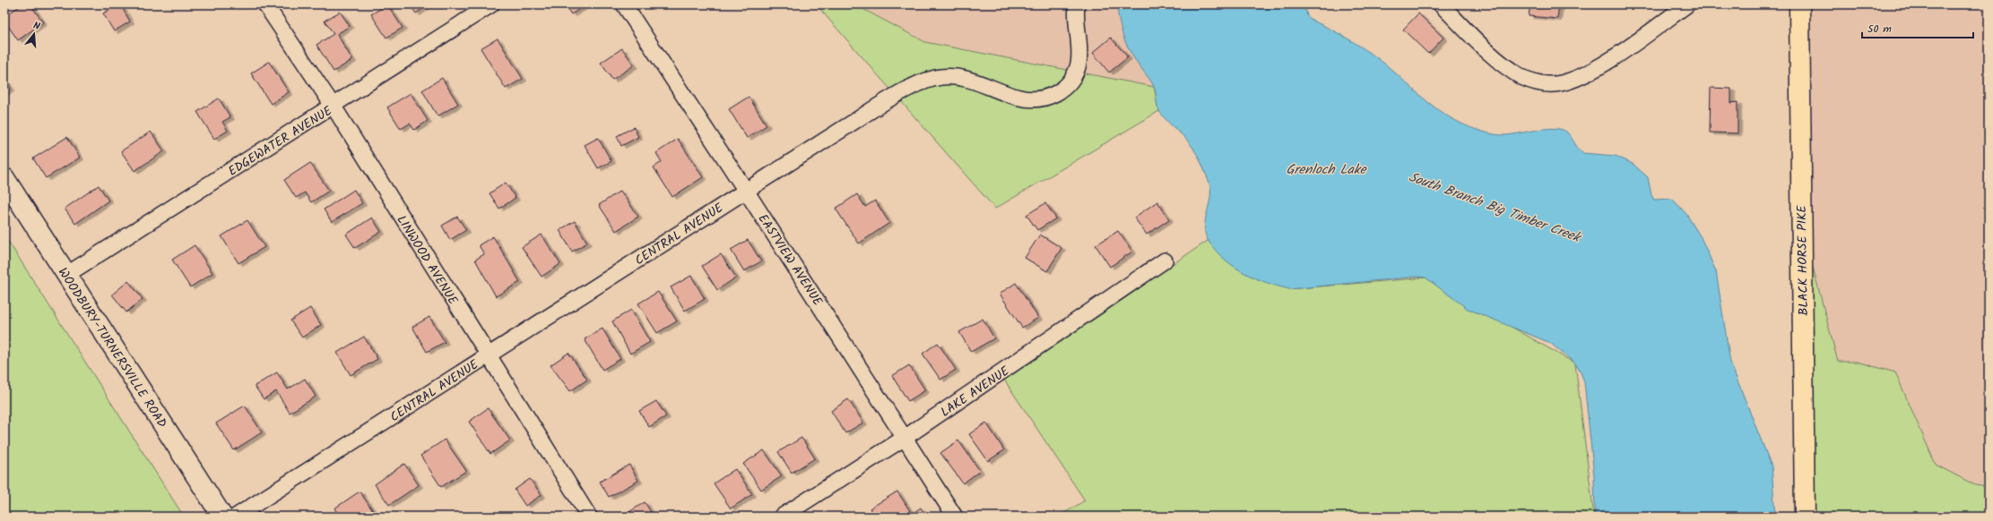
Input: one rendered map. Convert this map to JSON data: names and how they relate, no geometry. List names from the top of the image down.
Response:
{
  "streets": {
    "main road": ["BLACK HORSE PIKE", "WOODBURY-TURNERSVILLE ROAD"],
    "street": [
      "EDGEWATER AVENUE",
      "CENTRAL AVENUE",
      "LINWOOD AVENUE",
      "EASTVIEW AVENUE",
      "LAKE AVENUE"
    ]
  },
  "crossings": [
    ["EDGEWATER AVENUE", "LINWOOD AVENUE"],
    ["EDGEWATER AVENUE", "WOODBURY-TURNERSVILLE ROAD"],
    ["CENTRAL AVENUE", "LINWOOD AVENUE"],
    ["CENTRAL AVENUE", "EASTVIEW AVENUE"],
    ["EASTVIEW AVENUE", "LAKE AVENUE"]
  ],
  "water": ["Grenloch Lake", "South Branch Big Timber Creek"],
  "scale_bar": "50 m",
  "north": "top"
}
